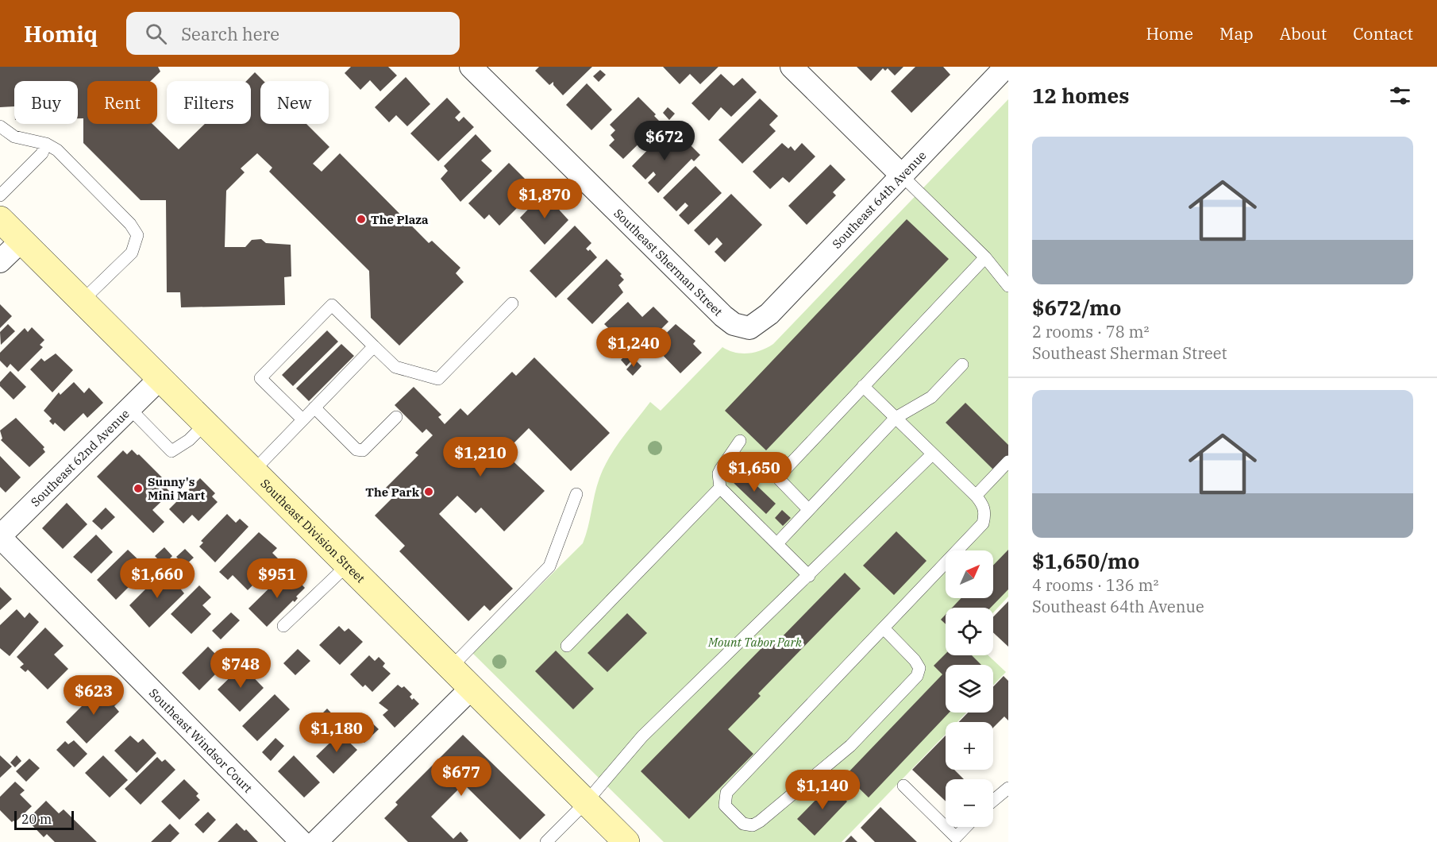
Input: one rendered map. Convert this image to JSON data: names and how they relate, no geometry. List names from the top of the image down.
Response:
{
  "streets": {
    "main road": ["Southeast Division Street"],
    "street": [
      "Southeast 64th Avenue",
      "Southeast Sherman Street",
      "Southeast 62nd Avenue",
      "Southeast Windsor Court"
    ]
  },
  "crossings": [
    ["Southeast 64th Avenue", "Southeast Sherman Street"],
    ["Southeast 62nd Avenue", "Southeast Division Street"],
    ["Southeast 62nd Avenue", "Southeast Windsor Court"]
  ],
  "parks": ["Mount Tabor Park"],
  "places": ["The Plaza", "Sunny's Mini Mart", "The Park"],
  "scale_bar": "20 m",
  "north": "top right",
  "page": {
    "header": "Homiq",
    "search": "Search here",
    "nav": [
      "Home",
      "Map",
      "About",
      "Contact"
    ],
    "heading": "12 homes",
    "chip": [
      "Buy",
      "Rent",
      "Filters",
      "New"
    ],
    "price": [
      "$672",
      "$1,870",
      "$1,240",
      "$1,210",
      "$1,650",
      "$1,660",
      "$951",
      "$748",
      "$623",
      "$1,180",
      "$677",
      "$1,140"
    ],
    "list": [
      {
        "name": "$672/mo",
        "note": "2 rooms · 78 m² · Southeast Sherman Street"
      },
      {
        "name": "$1,650/mo",
        "note": "4 rooms · 136 m² · Southeast 64th Avenue"
      }
    ],
    "map_buttons": ["+", "−"],
    "scale": "20 m"
  }
}
